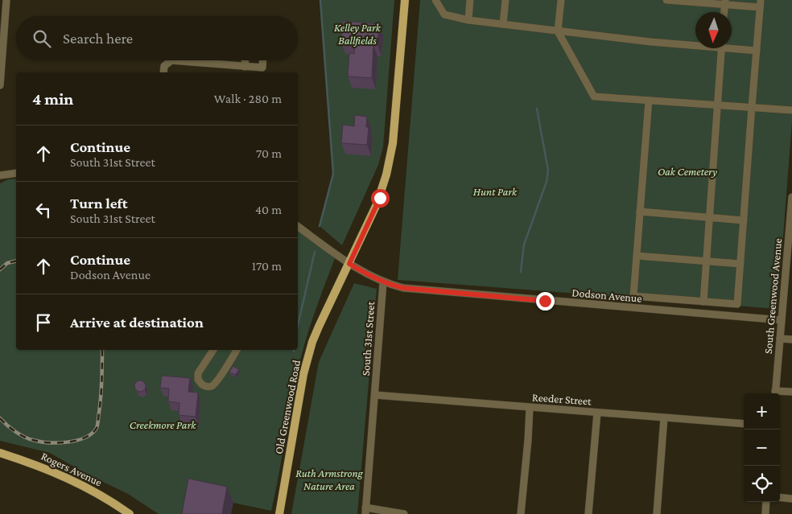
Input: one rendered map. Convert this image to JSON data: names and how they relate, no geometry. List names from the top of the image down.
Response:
{
  "streets": {
    "main road": ["Old Greenwood Road", "Rogers Avenue"],
    "street": [
      "Dodson Avenue",
      "South Greenwood Avenue",
      "South 31st Street",
      "Reeder Street"
    ]
  },
  "crossings": [
    ["Dodson Avenue", "South Greenwood Avenue"],
    ["Dodson Avenue", "South 31st Street"],
    ["South 31st Street", "Reeder Street"]
  ],
  "parks": [
    "Kelley Park Ballfields",
    "Oak Cemetery",
    "Hunt Park",
    "Creekmore Park",
    "Ruth Armstrong Nature Area"
  ],
  "north": "bottom",
  "page": {
    "search": "Search here",
    "heading": ["4 min", "Walk · 280 m"],
    "list": [
      ["Continue", "South 31st Street", "70 m"],
      ["Turn left", "South 31st Street", "40 m"],
      ["Continue", "Dodson Avenue", "170 m"],
      "Arrive at destination"
    ],
    "map_buttons": ["+", "−"]
  }
}
